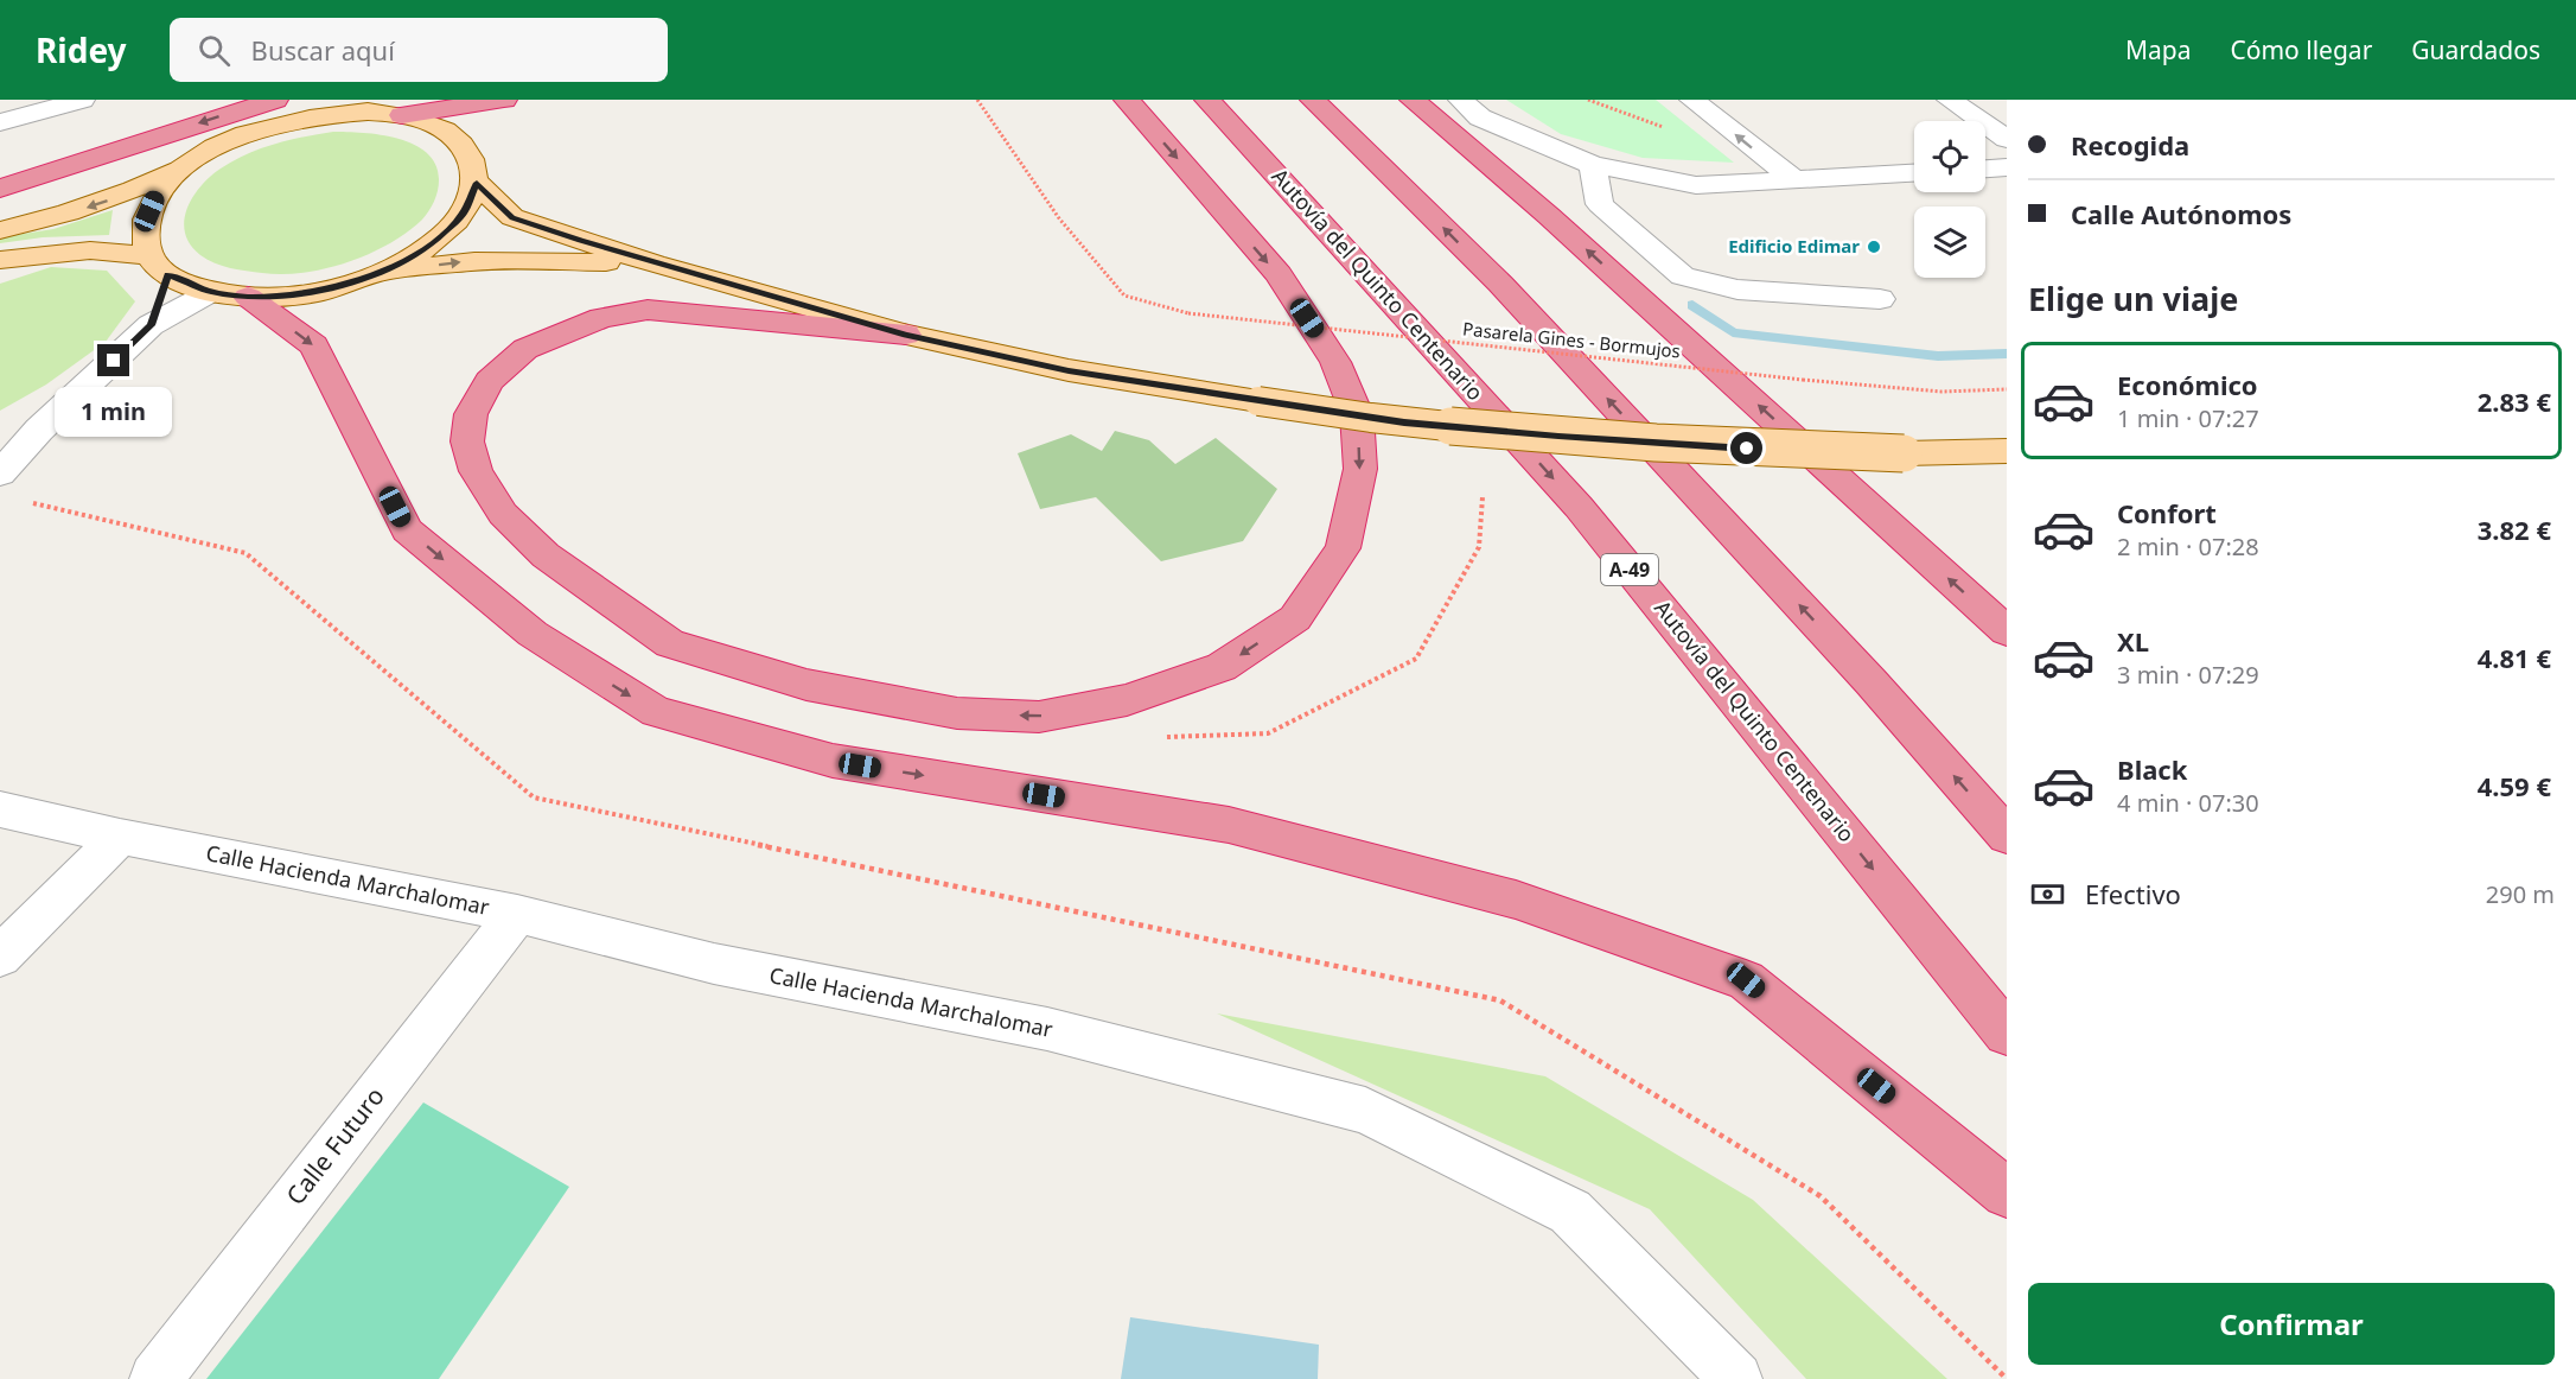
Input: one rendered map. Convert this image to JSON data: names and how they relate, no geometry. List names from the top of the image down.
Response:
{
  "streets": {
    "highway": ["Autovía del Quinto Centenario", "A-49"],
    "street": ["Calle Hacienda Marchalomar", "Calle Futuro"],
    "path": ["Pasarela Gines - Bormujos"]
  },
  "crossings": [
    ["Calle Hacienda Marchalomar", "Calle Futuro"]
  ],
  "places": ["Edificio Edimar"],
  "page": {
    "header": "Ridey",
    "search": "Buscar aquí",
    "nav": ["Mapa", "Cómo llegar", "Guardados"],
    "banner": ["Recogida", "Calle Autónomos"],
    "heading": "Elige un viaje",
    "list": [
      {
        "name": "Económico",
        "note": "1 min · 07:27",
        "value": "2.83 €"
      },
      {
        "name": "Confort",
        "note": "2 min · 07:28",
        "value": "3.82 €"
      },
      {
        "name": "XL",
        "note": "3 min · 07:29",
        "value": "4.81 €"
      },
      {
        "name": "Black",
        "note": "4 min · 07:30",
        "value": "4.59 €"
      }
    ],
    "bubble": "1 min",
    "pay": ["Efectivo", "290 m"],
    "buttons": "Confirmar"
  }
}
